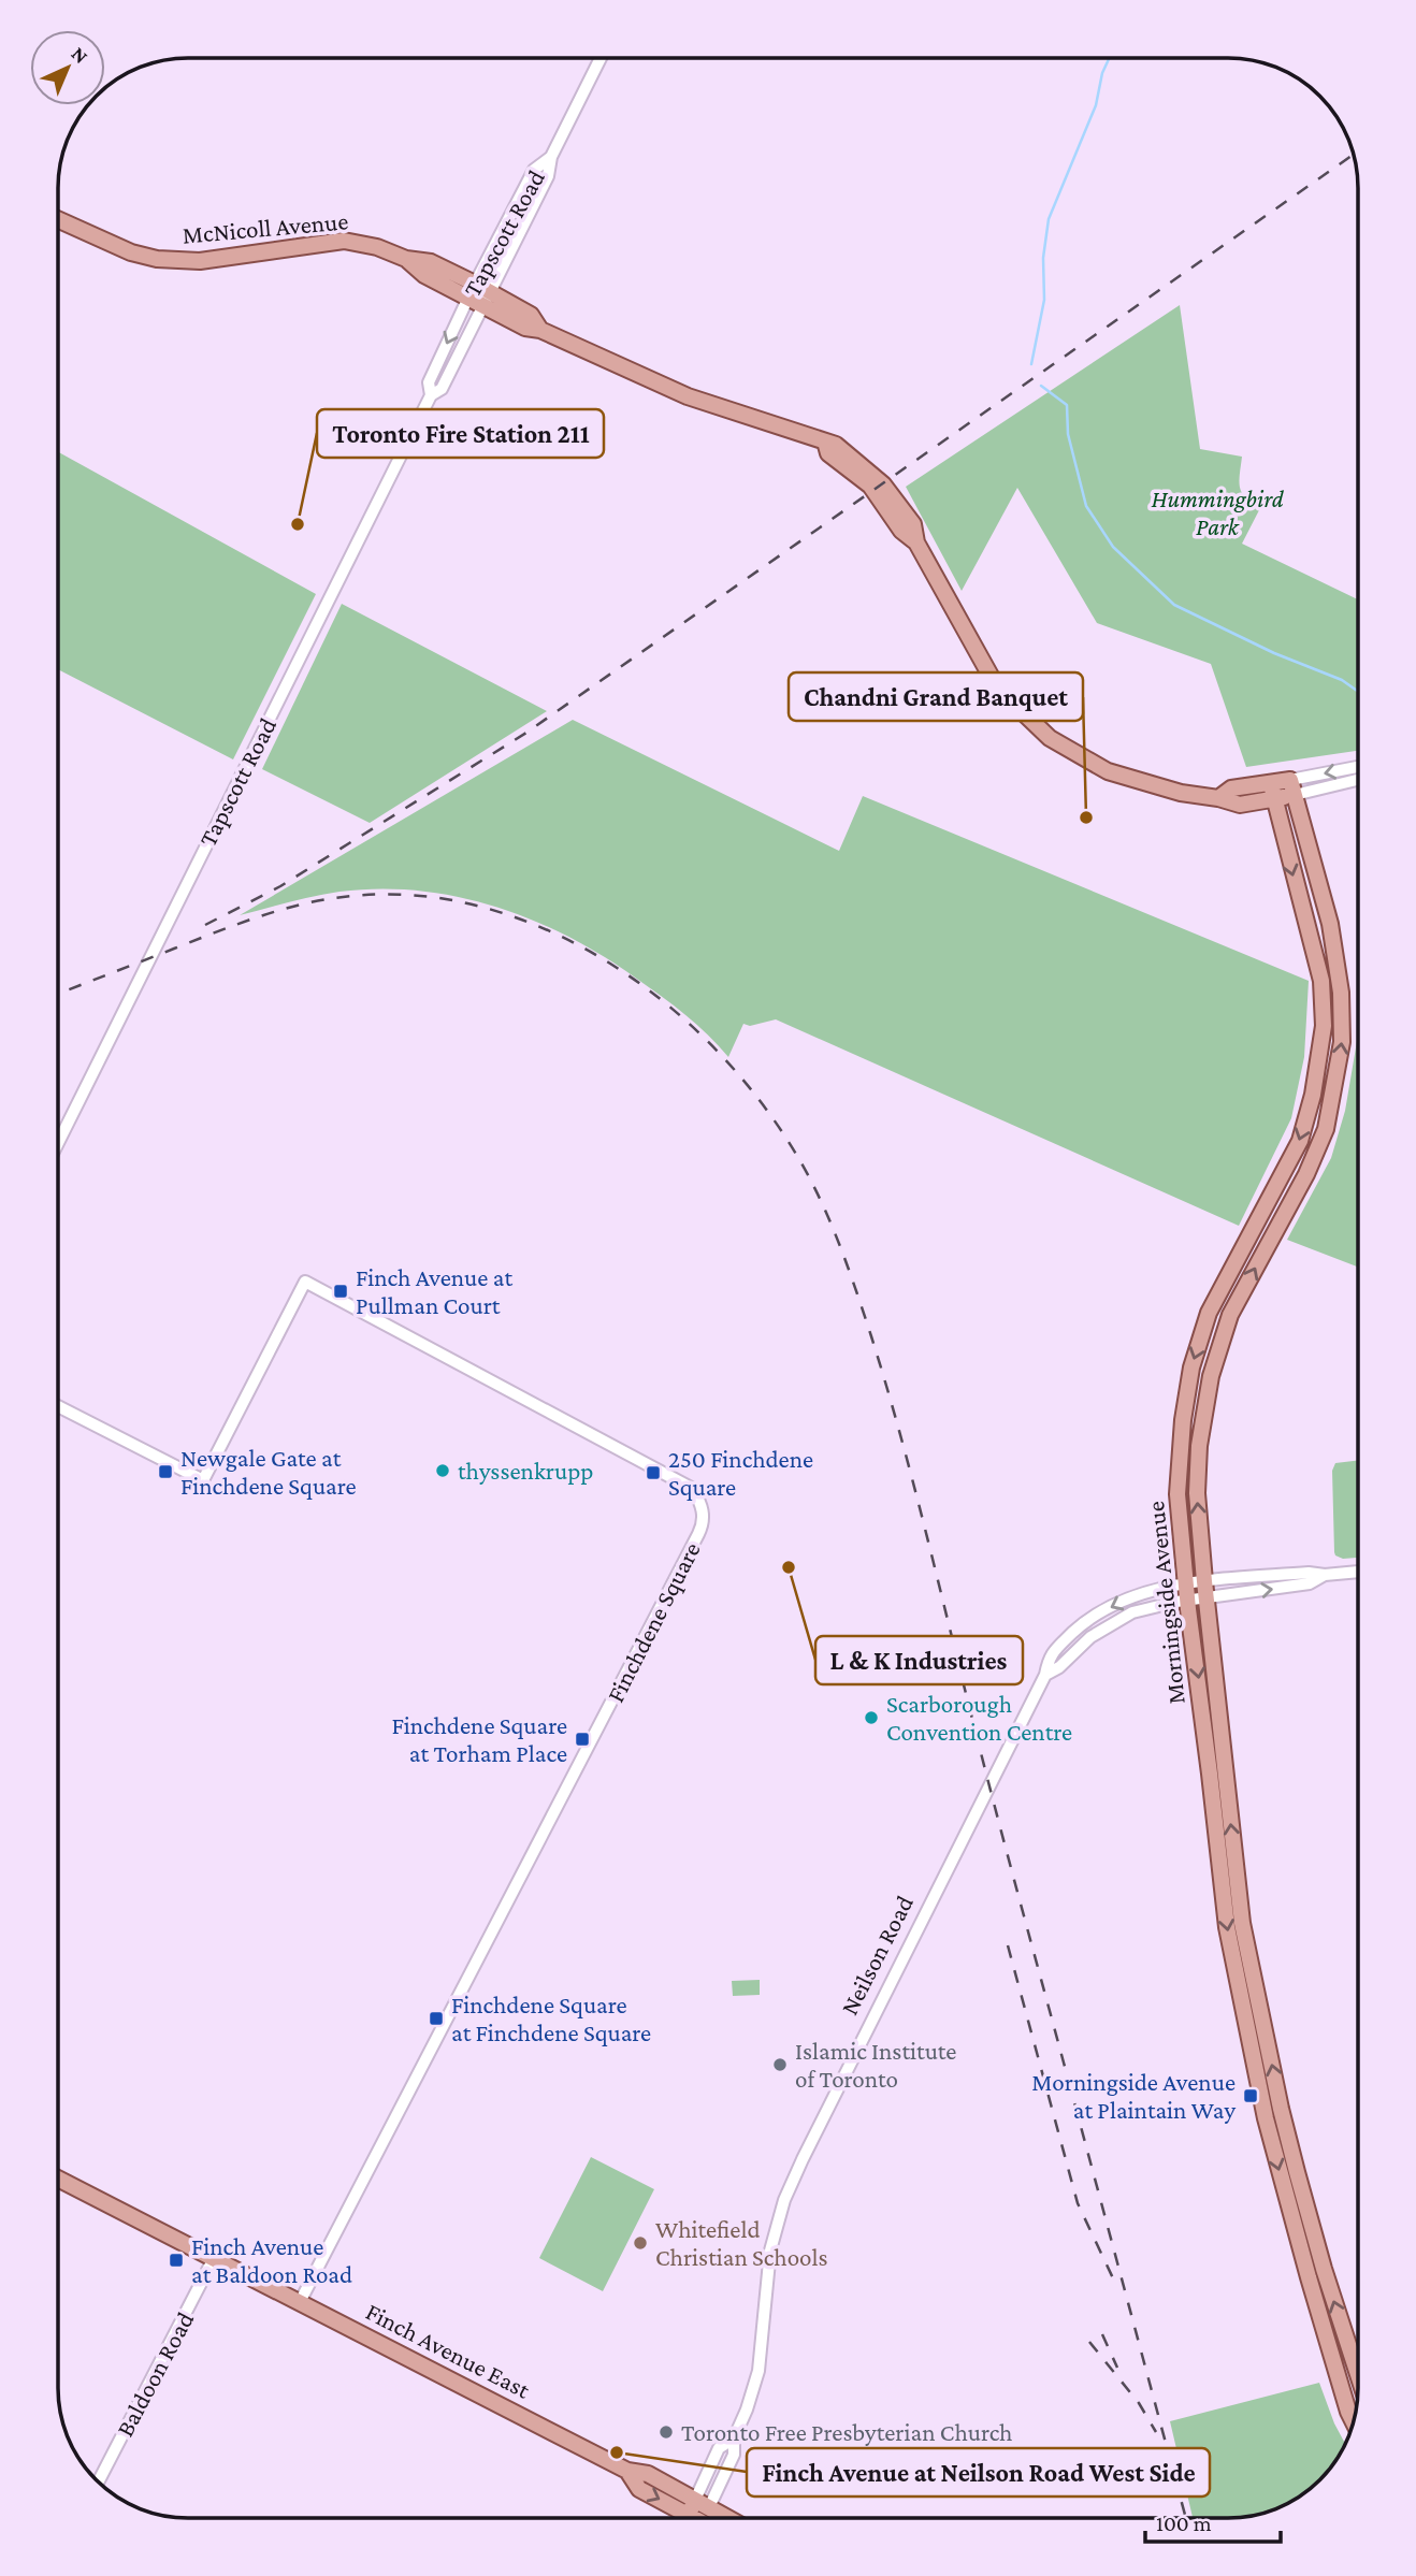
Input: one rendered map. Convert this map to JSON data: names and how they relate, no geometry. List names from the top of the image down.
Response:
{
  "streets": {
    "main road": [
      "McNicoll Avenue",
      "Morningside Avenue",
      "Neilson Road",
      "Finch Avenue East"
    ],
    "street": ["Tapscott Road", "Finchdene Square", "Baldoon Road"]
  },
  "crossings": [
    ["McNicoll Avenue", "Tapscott Road"],
    ["McNicoll Avenue", "Morningside Avenue"],
    ["Morningside Avenue", "Neilson Road"],
    ["Finchdene Square", "Finch Avenue East"],
    ["Neilson Road", "Finch Avenue East"],
    ["Finch Avenue East", "Baldoon Road"]
  ],
  "parks": ["Hummingbird Park"],
  "places": {
    "other": [
      "Toronto Fire Station 211",
      "Chandni Grand Banquet",
      "thyssenkrupp",
      "L & K Industries",
      "Scarborough Convention Centre",
      "Islamic Institute of Toronto",
      "Whitefield Christian Schools",
      "Toronto Free Presbyterian Church",
      "Finch Avenue at Neilson Road West Side"
    ],
    "transit": [
      "Finch Avenue at Pullman Court",
      "Newgale Gate at Finchdene Square",
      "250 Finchdene Square",
      "Finchdene Square at Torham Place",
      "Finchdene Square at Finchdene Square",
      "Morningside Avenue at Plaintain Way",
      "Finch Avenue at Baldoon Road"
    ]
  },
  "scale_bar": "100 m",
  "north": "top right"
}
